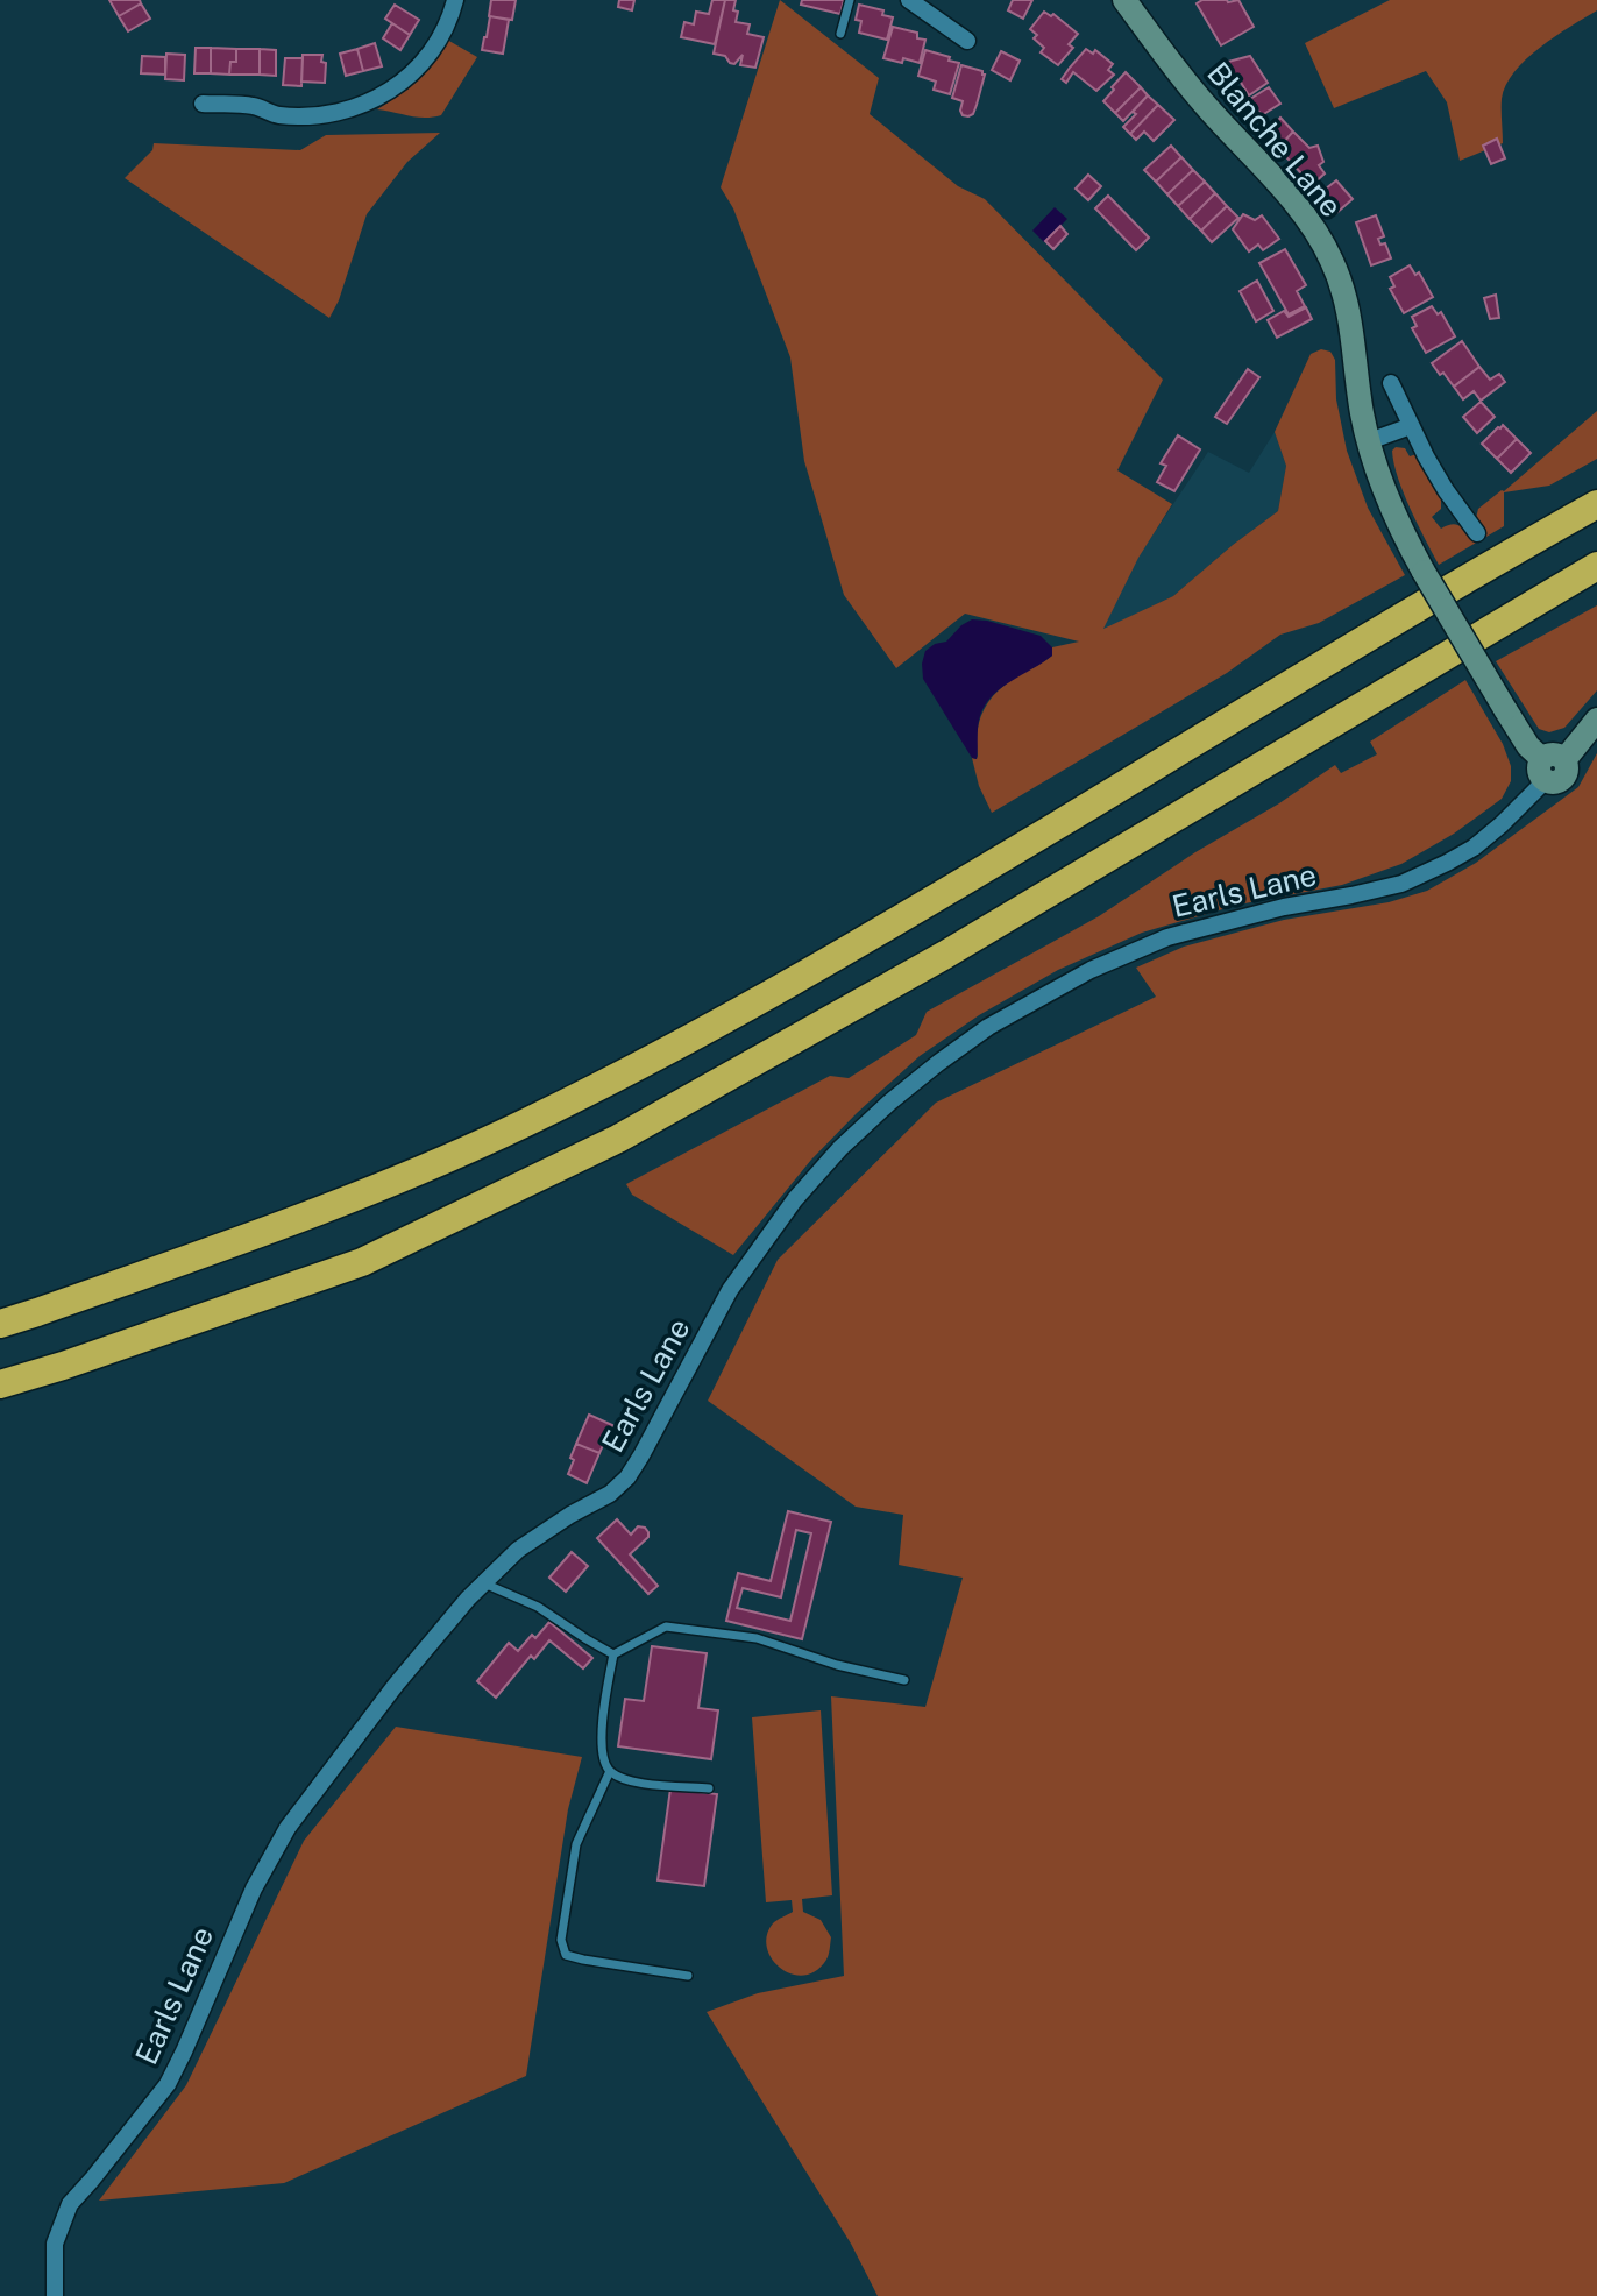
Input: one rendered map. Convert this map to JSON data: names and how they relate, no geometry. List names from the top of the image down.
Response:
{
  "streets": {
    "street": ["Blanche Lane", "Earls Lane"]
  },
  "crossings": [
    ["Blanche Lane", "Earls Lane"]
  ]
}
